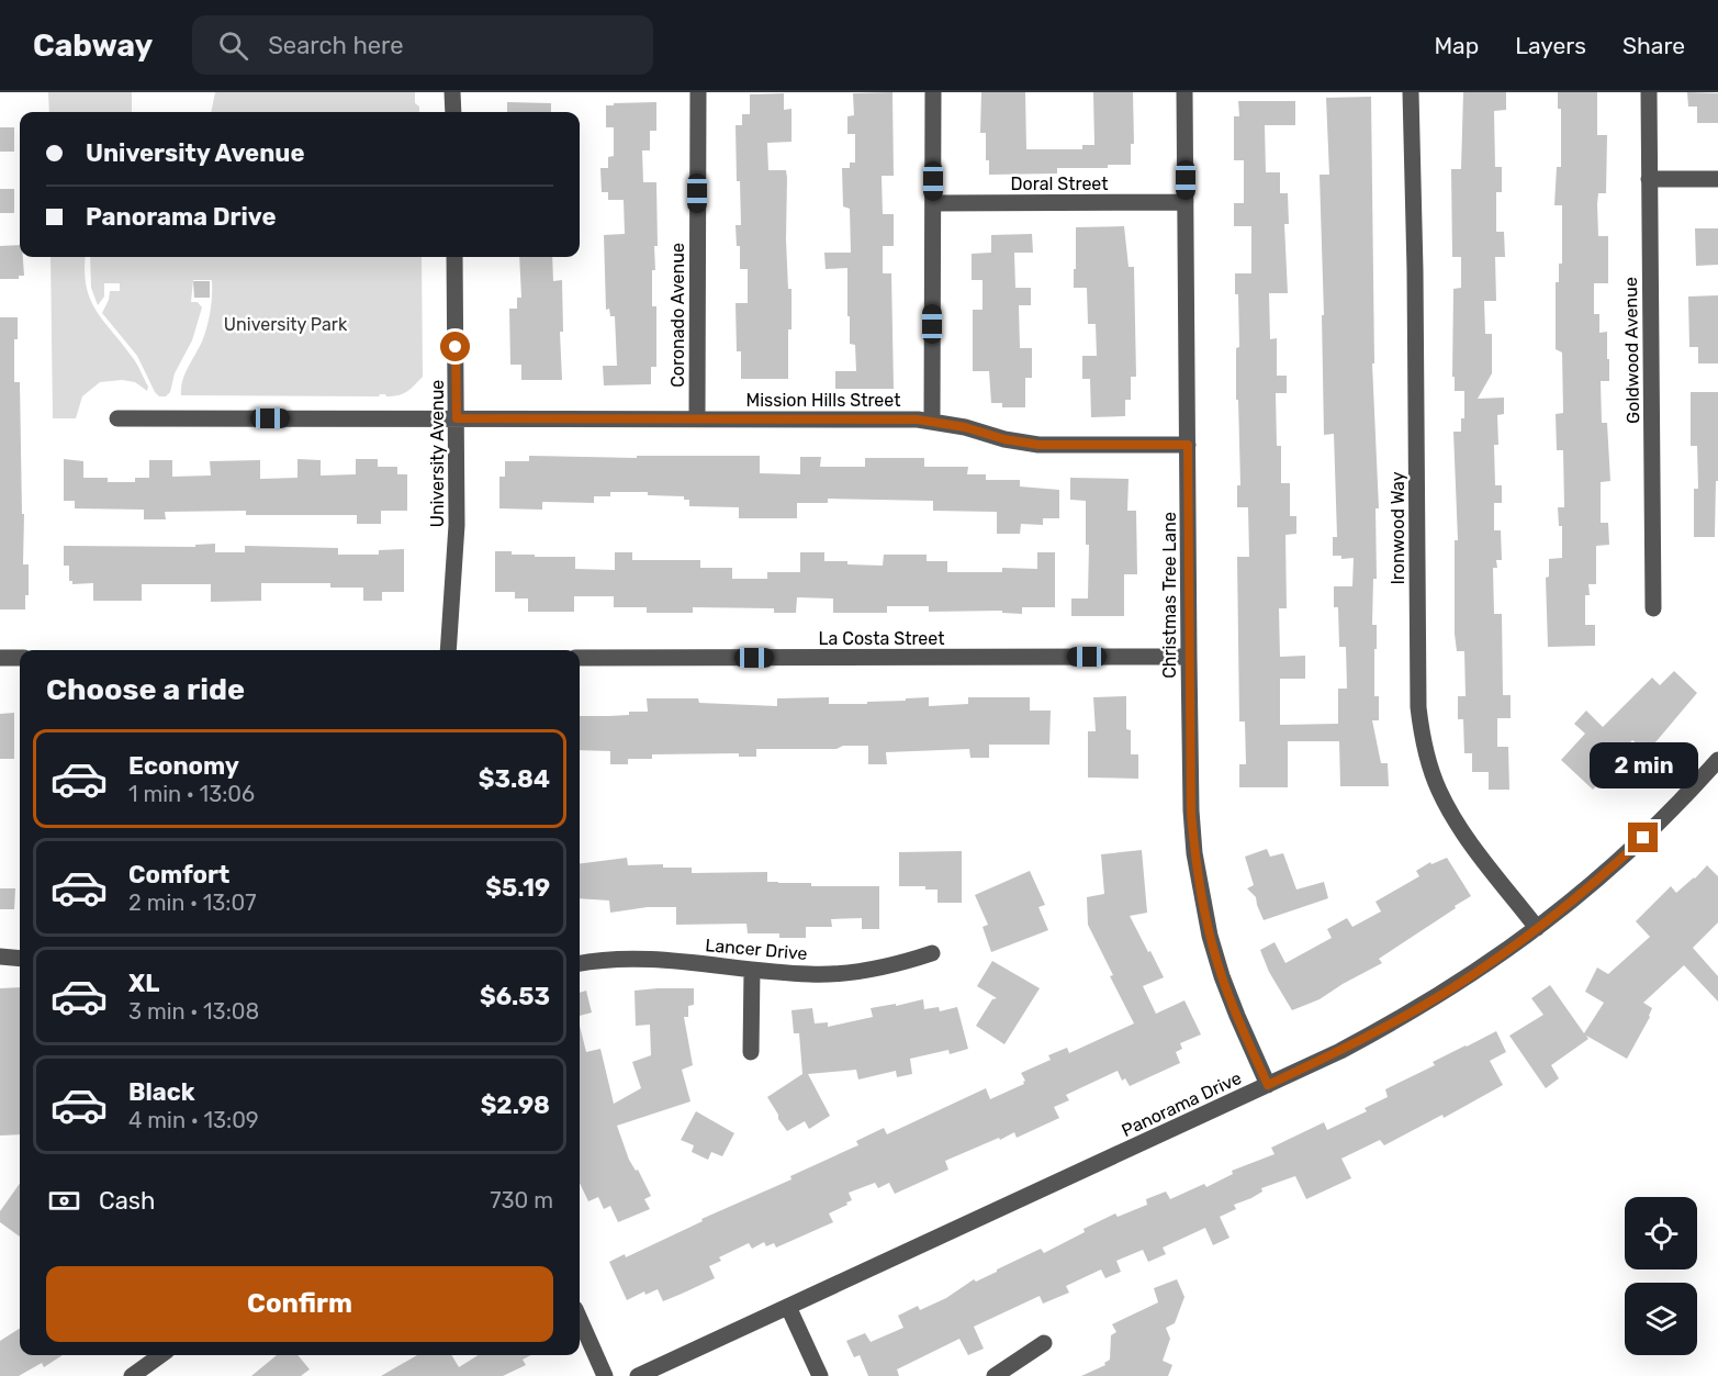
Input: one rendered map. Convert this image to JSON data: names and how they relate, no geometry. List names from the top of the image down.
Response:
{
  "streets": {
    "street": [
      "Doral Street",
      "Coronado Avenue",
      "Goldwood Avenue",
      "Mission Hills Street",
      "University Avenue",
      "Ironwood Way",
      "Christmas Tree Lane",
      "La Costa Street",
      "Lancer Drive",
      "Panorama Drive"
    ]
  },
  "crossings": [
    ["Doral Street", "Christmas Tree Lane"],
    ["Coronado Avenue", "Mission Hills Street"],
    ["Mission Hills Street", "University Avenue"],
    ["Mission Hills Street", "Christmas Tree Lane"],
    ["Ironwood Way", "Panorama Drive"],
    ["Christmas Tree Lane", "La Costa Street"],
    ["Christmas Tree Lane", "Panorama Drive"]
  ],
  "parks": ["University Park"],
  "page": {
    "header": "Cabway",
    "search": "Search here",
    "nav": ["Map", "Layers", "Share"],
    "banner": ["University Avenue", "Panorama Drive"],
    "heading": "Choose a ride",
    "list": [
      {
        "name": "Economy",
        "note": "1 min · 13:06",
        "value": "$3.84"
      },
      {
        "name": "Comfort",
        "note": "2 min · 13:07",
        "value": "$5.19"
      },
      {
        "name": "XL",
        "note": "3 min · 13:08",
        "value": "$6.53"
      },
      {
        "name": "Black",
        "note": "4 min · 13:09",
        "value": "$2.98"
      }
    ],
    "bubble": "2 min",
    "pay": ["Cash", "730 m"],
    "buttons": "Confirm"
  }
}
